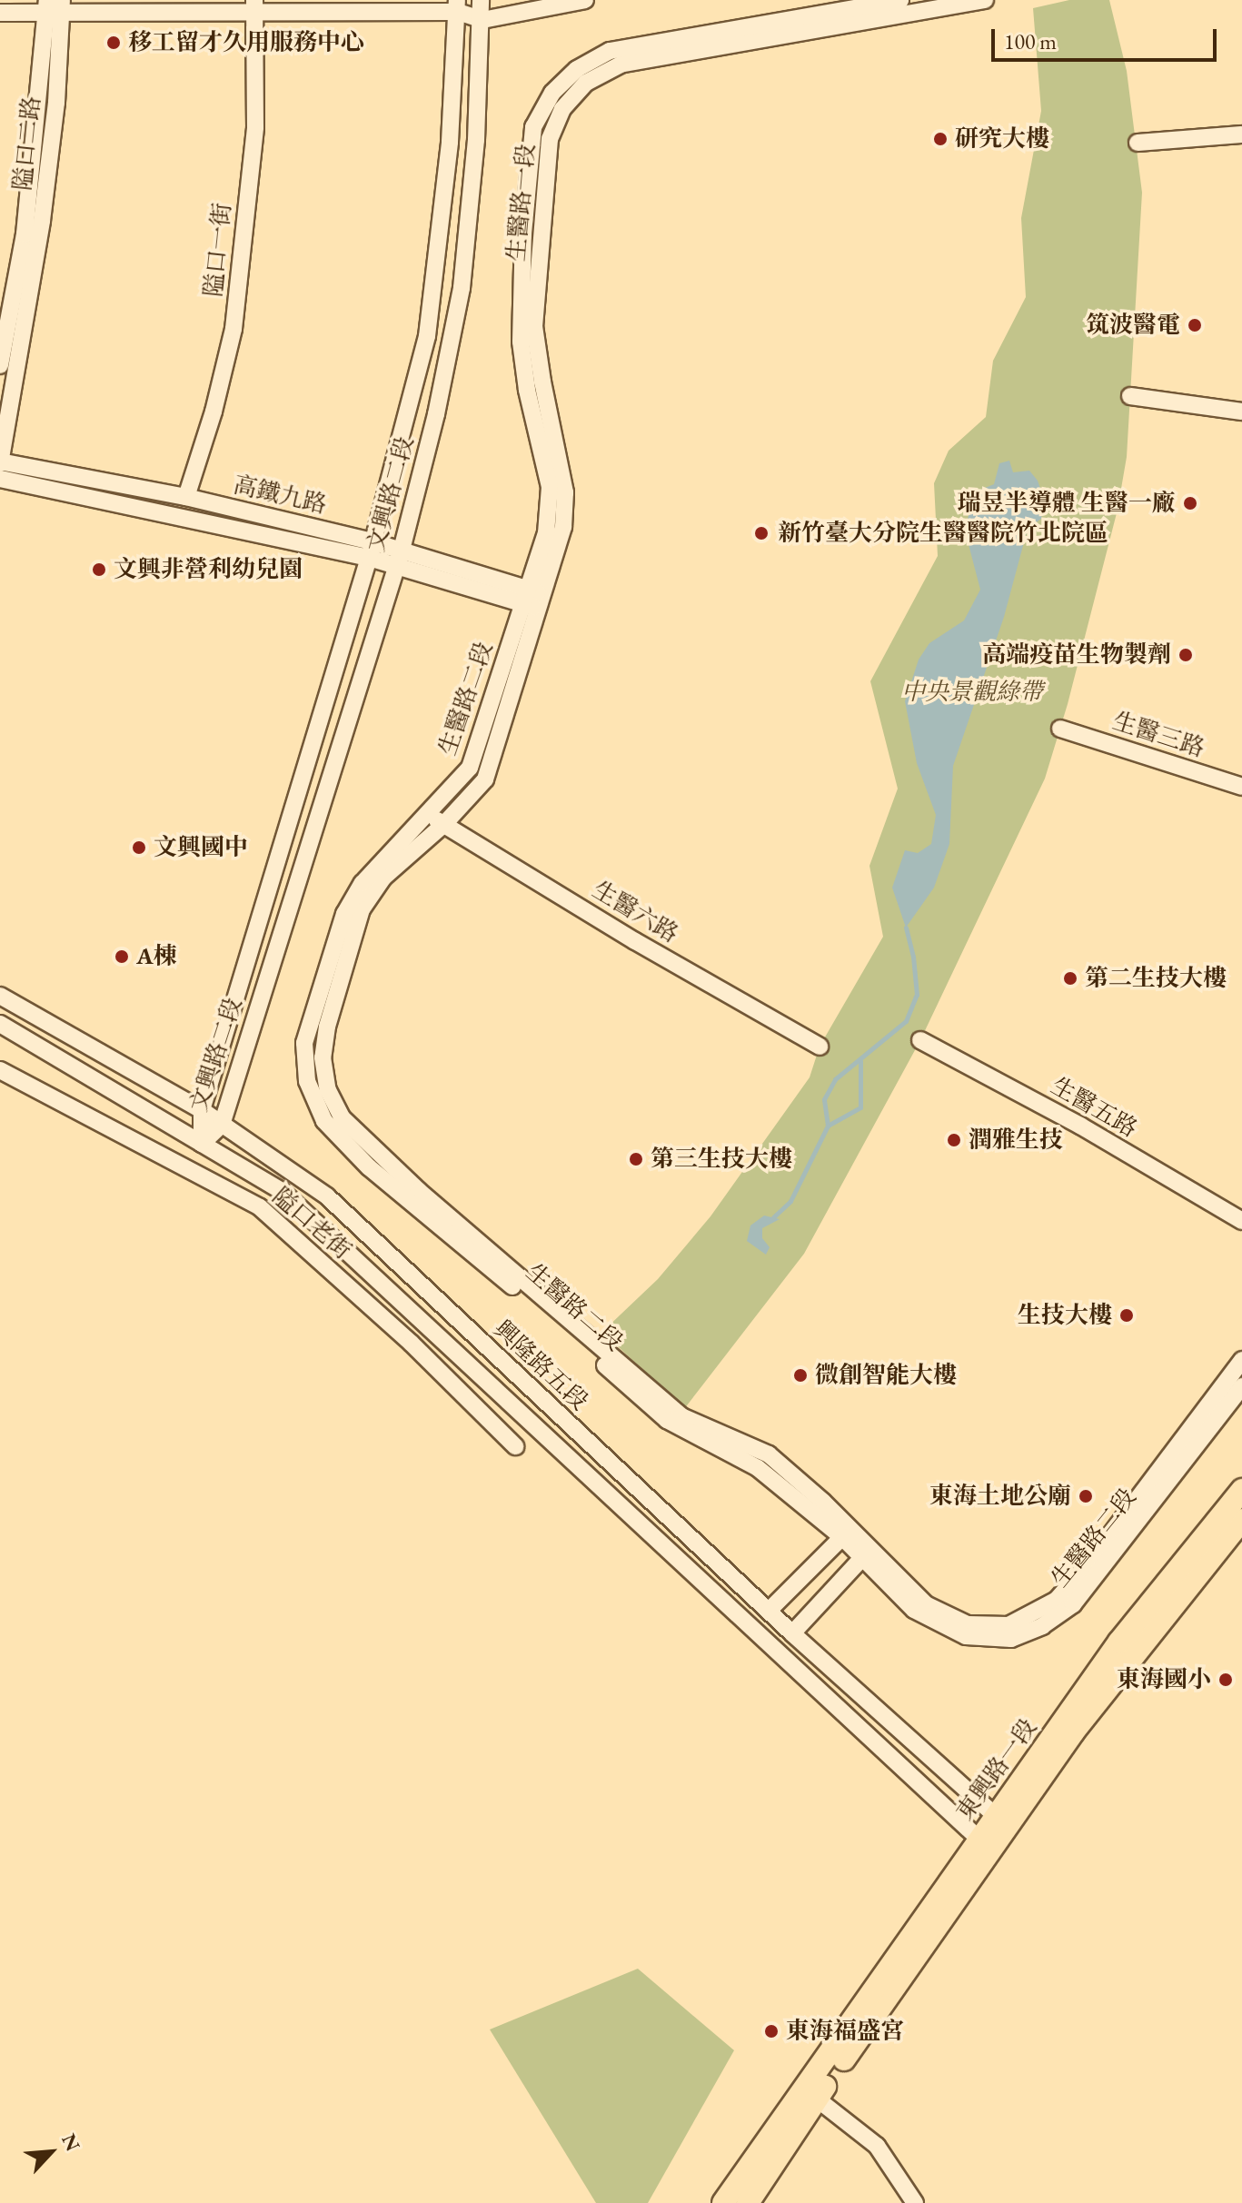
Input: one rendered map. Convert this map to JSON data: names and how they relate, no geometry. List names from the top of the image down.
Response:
{
  "streets": {
    "main road": ["東興路一段"],
    "street": [
      "隘口二路",
      "生醫路一段",
      "隘口一街",
      "文興路二段",
      "高鐵九路",
      "生醫路二段",
      "生醫三路",
      "生醫六路",
      "生醫五路",
      "隘口老街",
      "興隆路五段"
    ]
  },
  "crossings": [
    ["隘口二路", "高鐵九路"],
    ["生醫路一段", "高鐵九路"],
    ["生醫路一段", "生醫路二段"],
    ["隘口一街", "高鐵九路"],
    ["文興路二段", "高鐵九路"],
    ["文興路二段", "興隆路五段"],
    ["高鐵九路", "生醫路二段"],
    ["生醫路二段", "生醫六路"],
    ["興隆路五段", "東興路一段"]
  ],
  "parks": ["中央景觀綠帶"],
  "places": [
    "移工留才久用服務中心",
    "研究大樓",
    "筑波醫電",
    "瑞昱半導體 生醫一廠",
    "新竹臺大分院生醫醫院竹北院區",
    "文興非營利幼兒園",
    "高端疫苗生物製劑",
    "文興國中",
    "A棟",
    "第二生技大樓",
    "潤雅生技",
    "第三生技大樓",
    "生技大樓",
    "微創智能大樓",
    "東海土地公廟",
    "東海國小",
    "東海福盛宮"
  ],
  "scale_bar": "100 m",
  "north": "top right"
}
